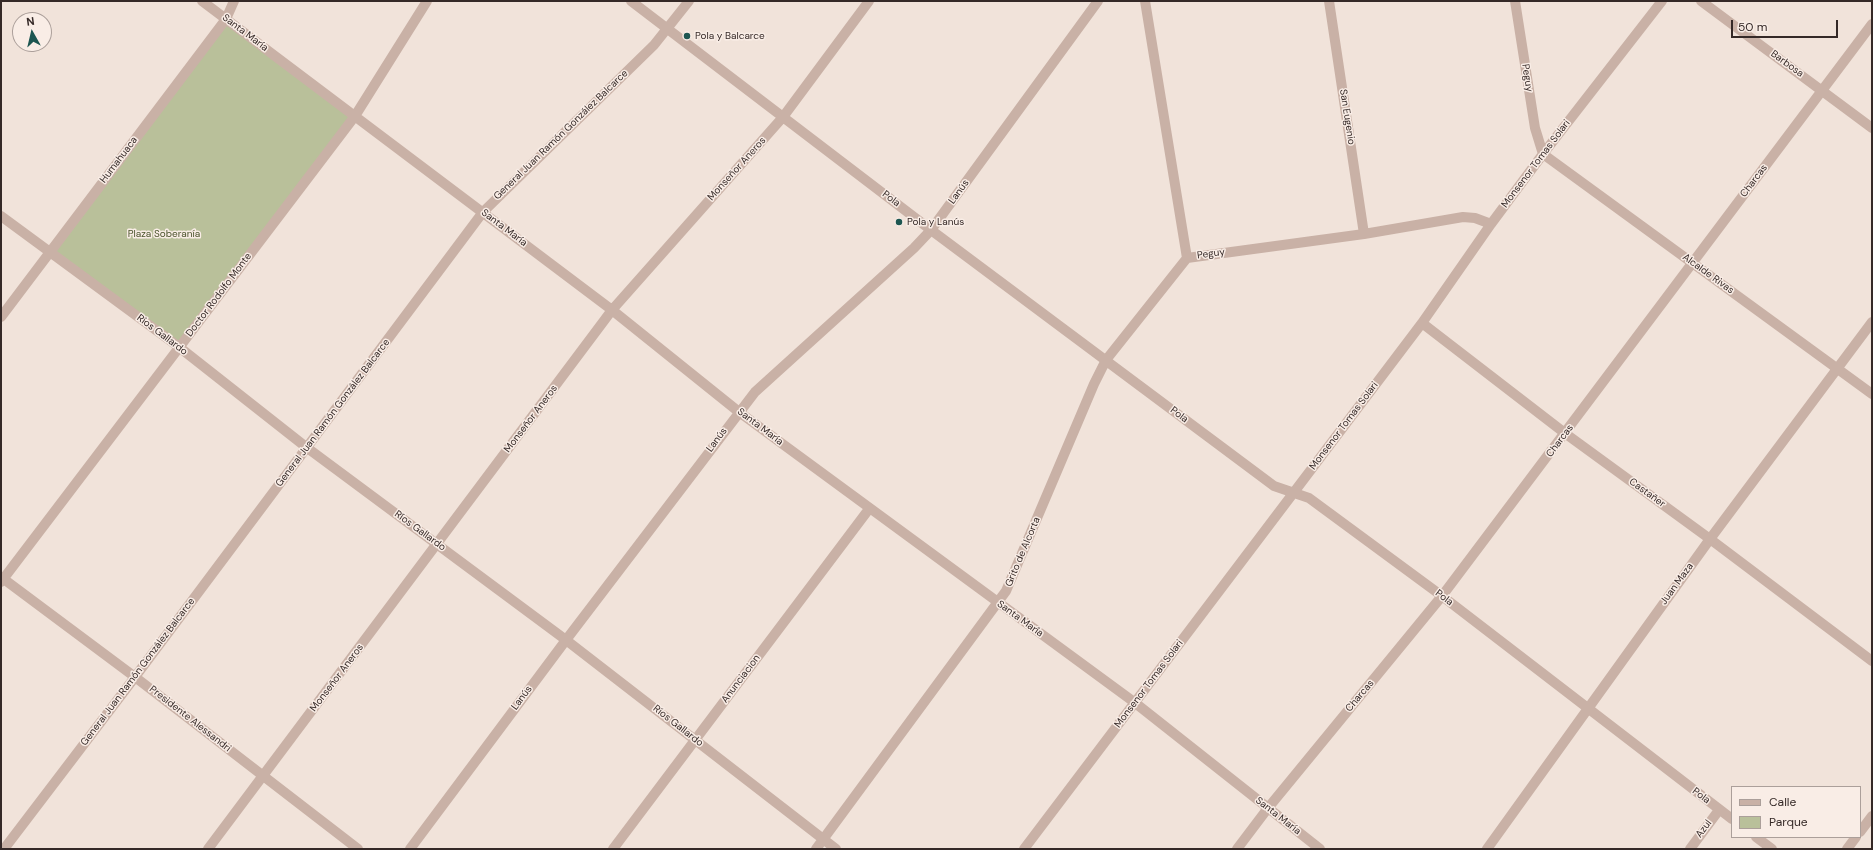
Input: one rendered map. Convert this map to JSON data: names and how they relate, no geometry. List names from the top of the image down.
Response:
{
  "streets": {
    "street": [
      "Santa María",
      "Barbosa",
      "Peguy",
      "San Eugenio",
      "General Juan Ramón González Balcarce",
      "Humahuaca",
      "Monsenor Tomas Solari",
      "Monseñor Aneros",
      "Charcas",
      "Lanús",
      "Pola",
      "Alcalde Rivas",
      "Doctor Rodolfo Monte",
      "Ríos Gallardo",
      "Castañer",
      "Grito de Alcorta",
      "Juan Maza",
      "Anunciacion",
      "Presidente Alessandri",
      "Azul"
    ]
  },
  "crossings": [
    ["Santa María", "General Juan Ramón González Balcarce"],
    ["Santa María", "Humahuaca"],
    ["Santa María", "Monsenor Tomas Solari"],
    ["Santa María", "Monseñor Aneros"],
    ["Santa María", "Charcas"],
    ["Santa María", "Lanús"],
    ["Santa María", "Doctor Rodolfo Monte"],
    ["Santa María", "Grito de Alcorta"],
    ["Santa María", "Anunciacion"],
    ["Barbosa", "Charcas"],
    ["Peguy", "San Eugenio"],
    ["Peguy", "Monsenor Tomas Solari"],
    ["Peguy", "Alcalde Rivas"],
    ["Peguy", "Grito de Alcorta"],
    ["General Juan Ramón González Balcarce", "Pola"],
    ["General Juan Ramón González Balcarce", "Ríos Gallardo"],
    ["General Juan Ramón González Balcarce", "Presidente Alessandri"],
    ["Humahuaca", "Ríos Gallardo"],
    ["Monsenor Tomas Solari", "Pola"],
    ["Monsenor Tomas Solari", "Alcalde Rivas"],
    ["Monsenor Tomas Solari", "Castañer"],
    ["Monseñor Aneros", "Pola"],
    ["Monseñor Aneros", "Ríos Gallardo"],
    ["Monseñor Aneros", "Presidente Alessandri"],
    ["Charcas", "Pola"],
    ["Charcas", "Alcalde Rivas"],
    ["Charcas", "Castañer"],
    ["Lanús", "Pola"],
    ["Lanús", "Ríos Gallardo"],
    ["Pola", "Grito de Alcorta"],
    ["Pola", "Juan Maza"],
    ["Pola", "Azul"],
    ["Alcalde Rivas", "Juan Maza"],
    ["Doctor Rodolfo Monte", "Ríos Gallardo"],
    ["Doctor Rodolfo Monte", "Presidente Alessandri"],
    ["Ríos Gallardo", "Grito de Alcorta"],
    ["Ríos Gallardo", "Anunciacion"],
    ["Castañer", "Juan Maza"]
  ],
  "parks": ["Plaza Soberanía"],
  "places": ["Pola y Balcarce", "Pola y Lanús"],
  "legend": ["Calle", "Parque"],
  "scale_bar": "50 m",
  "north": "top"
}
